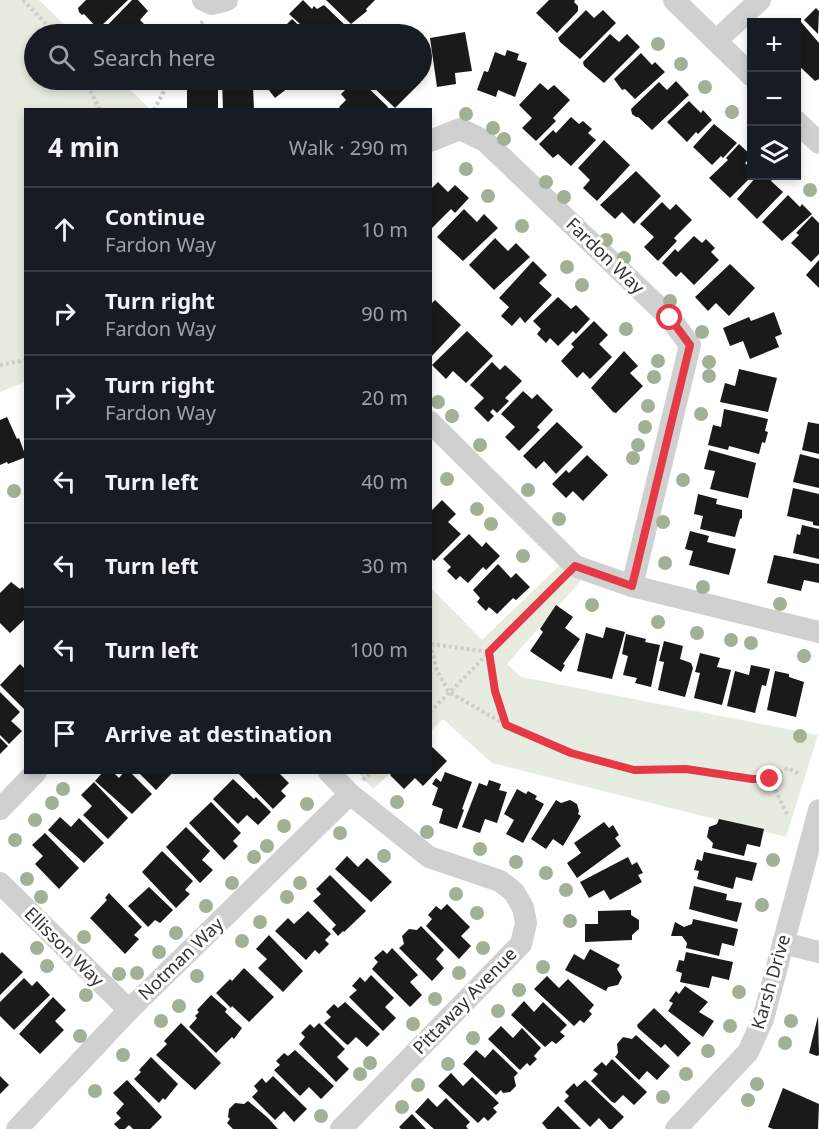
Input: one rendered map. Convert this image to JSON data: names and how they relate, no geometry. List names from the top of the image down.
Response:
{
  "streets": {
    "street": [
      "Fardon Way",
      "Ellisson Way",
      "Notman Way",
      "Karsh Drive",
      "Pittaway Avenue"
    ]
  },
  "crossings": [
    ["Ellisson Way", "Notman Way"],
    ["Notman Way", "Pittaway Avenue"]
  ],
  "page": {
    "map_buttons": ["+", "−"],
    "search": "Search here",
    "heading": ["4 min", "Walk · 290 m"],
    "list": [
      ["Continue", "Fardon Way", "10 m"],
      ["Turn right", "Fardon Way", "90 m"],
      ["Turn right", "Fardon Way", "20 m"],
      ["Turn left", "40 m"],
      ["Turn left", "30 m"],
      ["Turn left", "100 m"],
      "Arrive at destination"
    ]
  }
}
